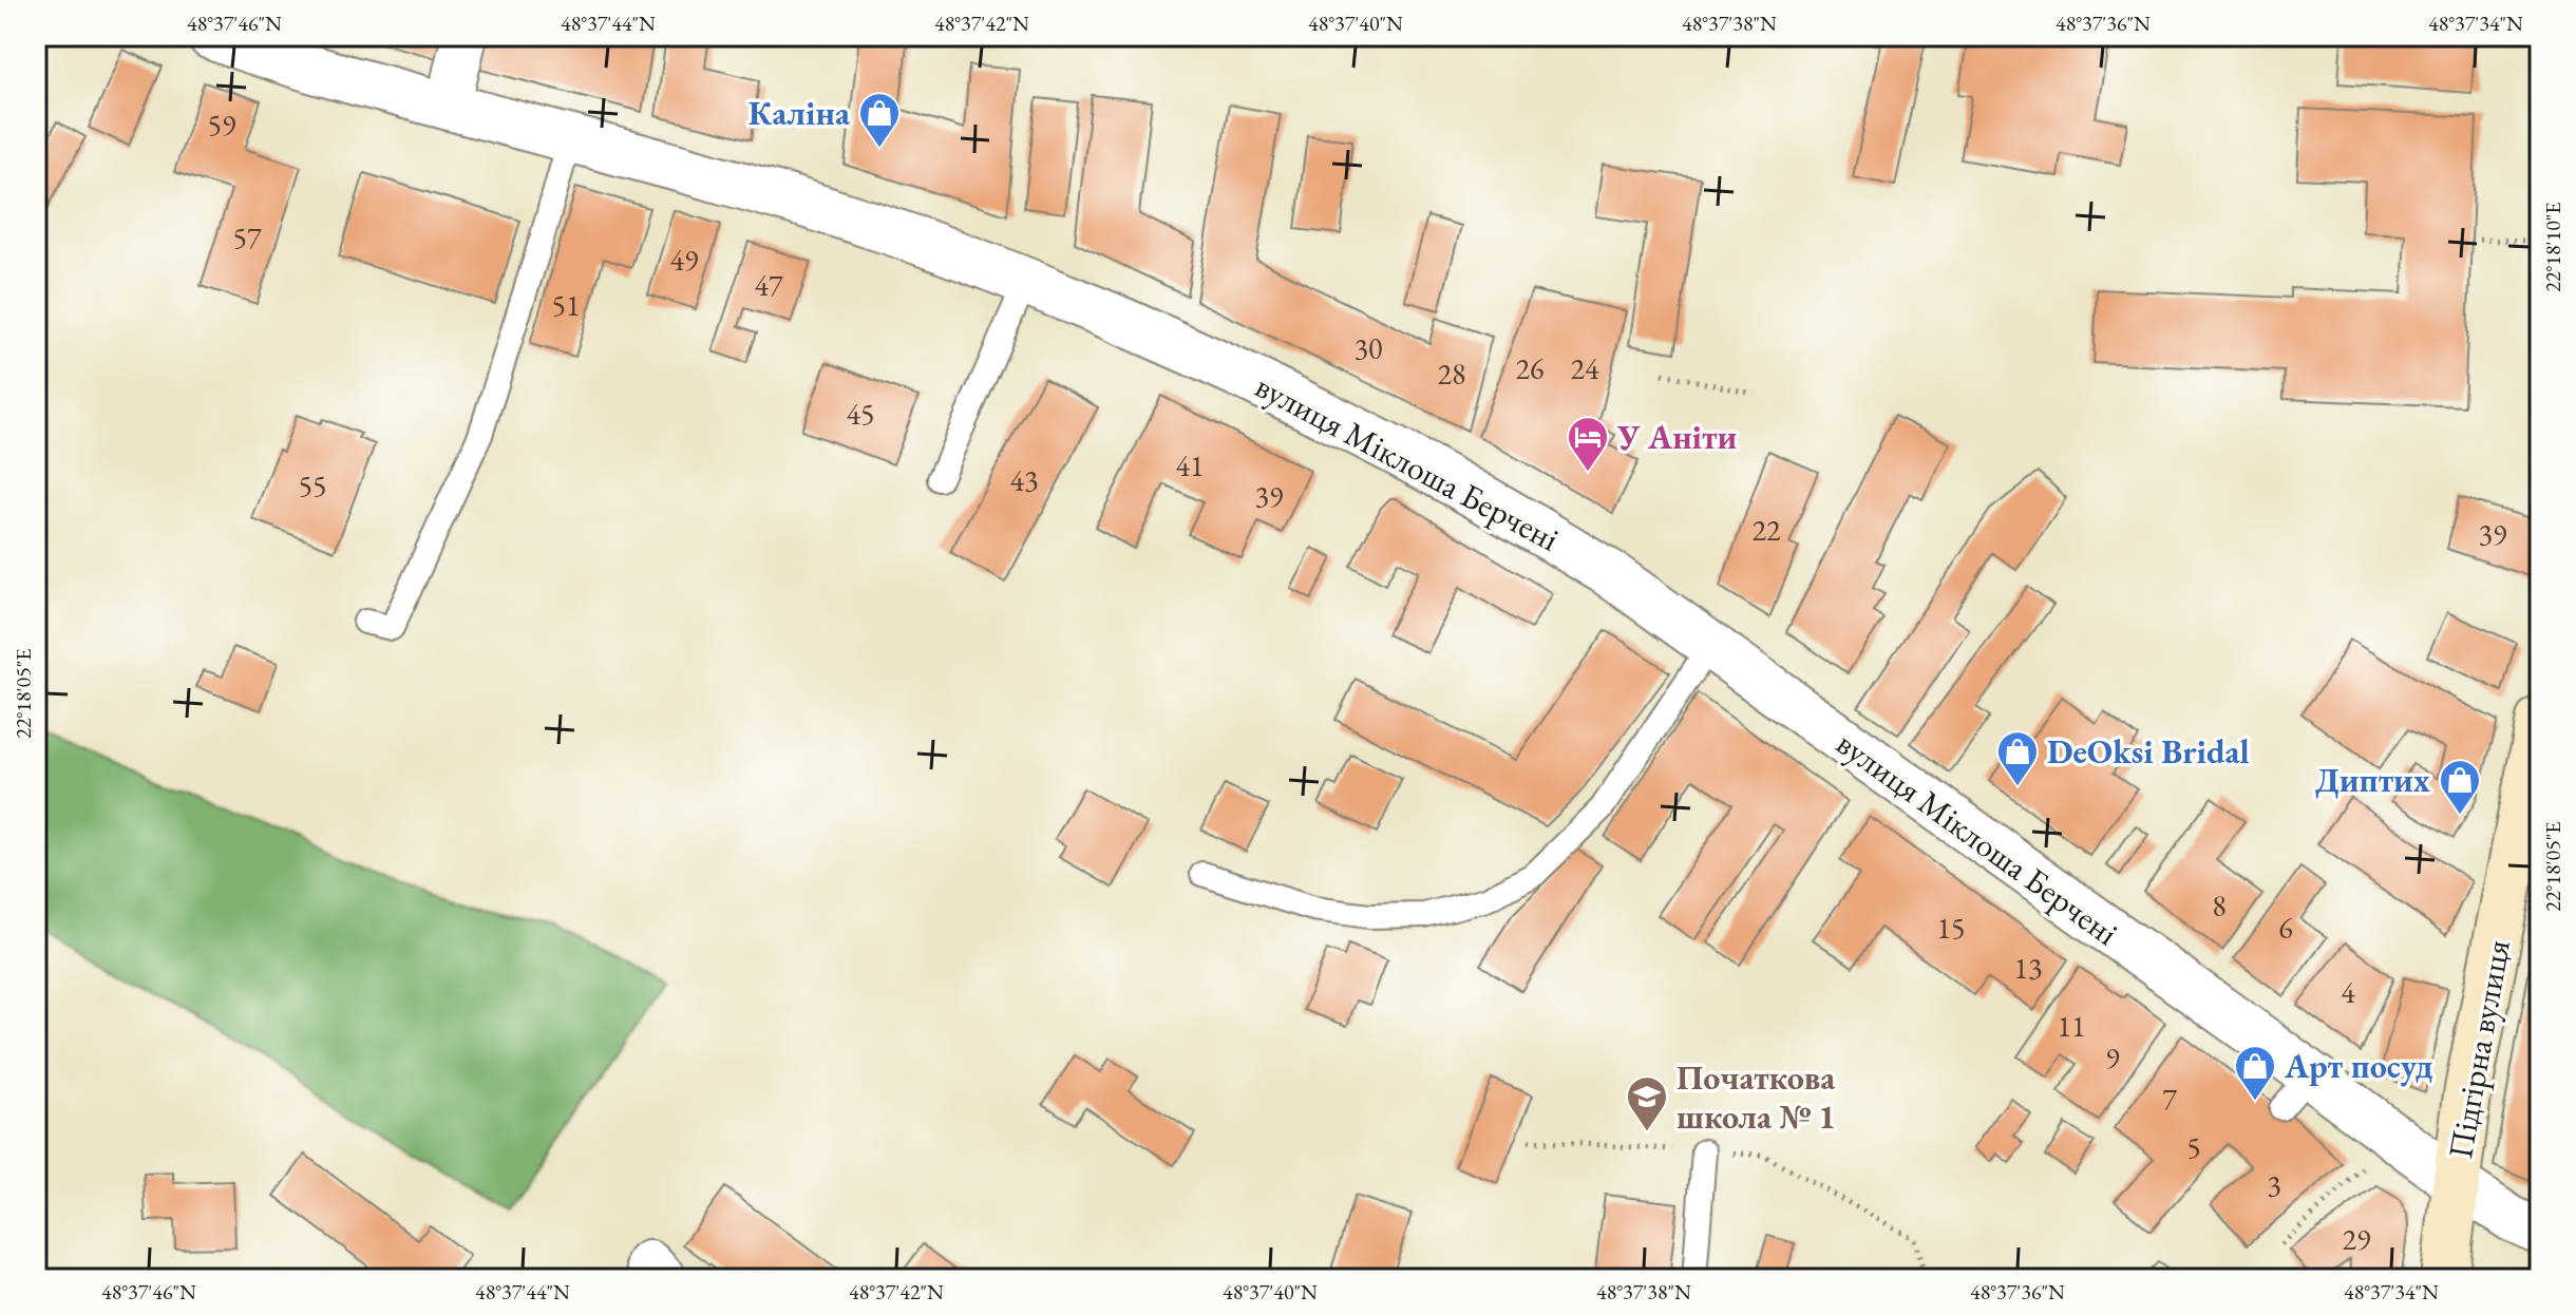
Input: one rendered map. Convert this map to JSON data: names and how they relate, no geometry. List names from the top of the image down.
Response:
{
  "streets": {
    "main road": ["Підгірна вулиця"],
    "street": ["вулиця Міклоша Берчені"]
  },
  "crossings": [
    ["вулиця Міклоша Берчені", "Підгірна вулиця"]
  ],
  "places": {
    "shop": [
      "Калiна",
      "DeOksi Bridal",
      "Диптих",
      "Арт посуд"
    ],
    "hotel": ["У Аніти"],
    "school or university": ["Початкова школа № 1"]
  },
  "house_numbers": [
    "59",
    "57",
    "49",
    "47",
    "51",
    "30",
    "26",
    "24",
    "28",
    "45",
    "41",
    "43",
    "55",
    "39",
    "22",
    "39",
    "8",
    "15",
    "6",
    "13",
    "4",
    "11",
    "9",
    "7",
    "5",
    "3",
    "29"
  ],
  "coordinates": [
    "48°37'46\"N",
    "48°37'44\"N",
    "48°37'42\"N",
    "48°37'40\"N",
    "48°37'38\"N",
    "48°37'36\"N",
    "48°37'34\"N",
    "22°18'10\"E",
    "22°18'05\"E"
  ]
}
